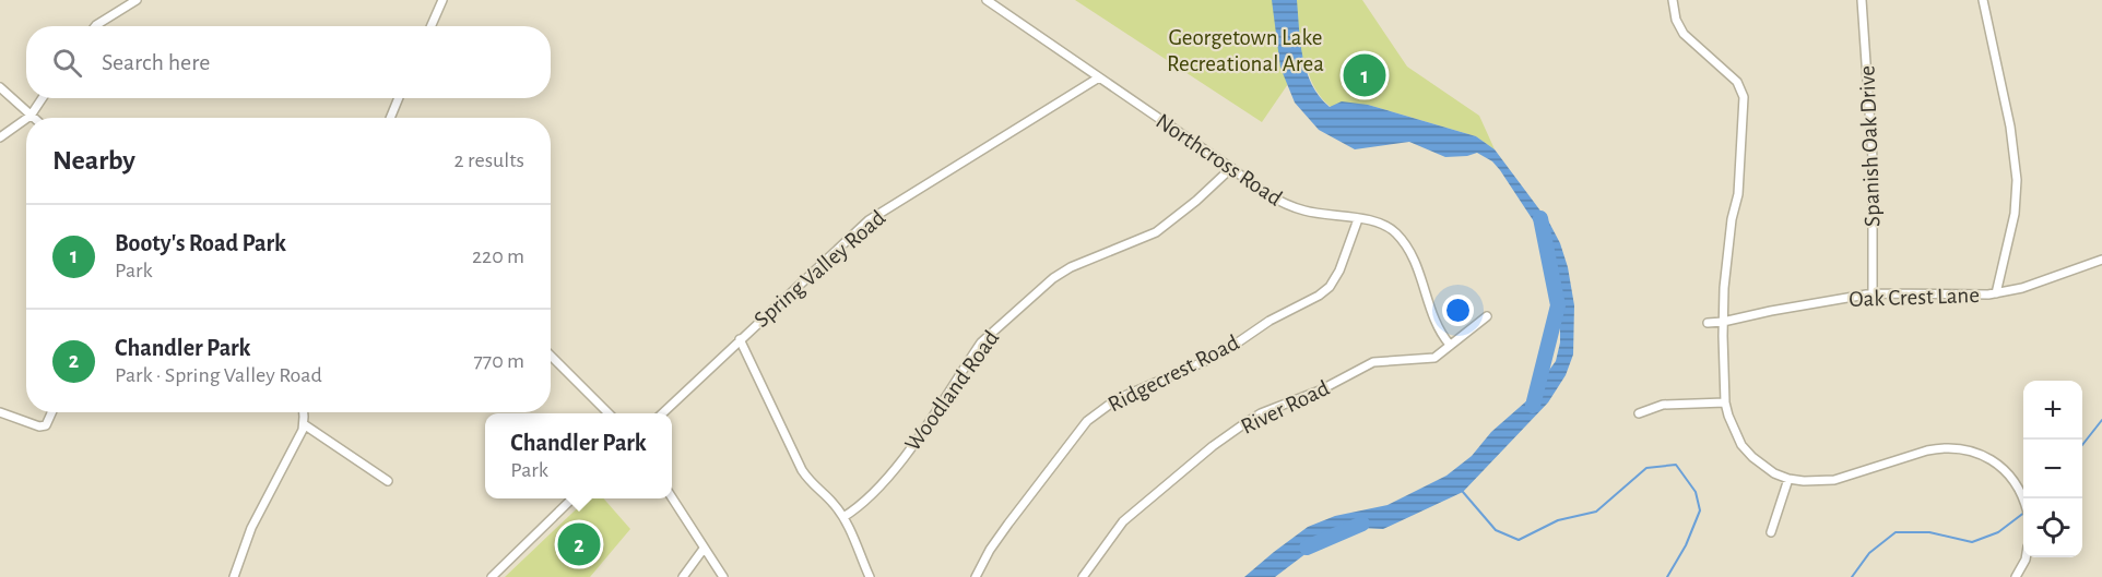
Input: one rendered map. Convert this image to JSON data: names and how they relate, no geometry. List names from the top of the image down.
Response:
{
  "streets": {
    "street": [
      "Spanish Oak Drive",
      "Northcross Road",
      "Spring Valley Road",
      "Oak Crest Lane",
      "Ridgecrest Road",
      "Woodland Road",
      "River Road"
    ]
  },
  "crossings": [
    ["Spanish Oak Drive", "Oak Crest Lane"],
    ["Northcross Road", "Spring Valley Road"],
    ["Northcross Road", "Ridgecrest Road"],
    ["Northcross Road", "Woodland Road"],
    ["Northcross Road", "River Road"]
  ],
  "parks": ["Georgetown Lake Recreational Area"],
  "page": {
    "search": "Search here",
    "pins": ["1", "2"],
    "heading": ["Nearby", "2 results"],
    "list": [
      {
        "mark": "1",
        "name": "Booty's Road Park",
        "note": "Park",
        "value": "220 m"
      },
      {
        "mark": "2",
        "name": "Chandler Park",
        "note": "Park · Spring Valley Road",
        "value": "770 m"
      }
    ],
    "map_buttons": ["+", "−"],
    "popup": ["Chandler Park", "Park"]
  }
}
